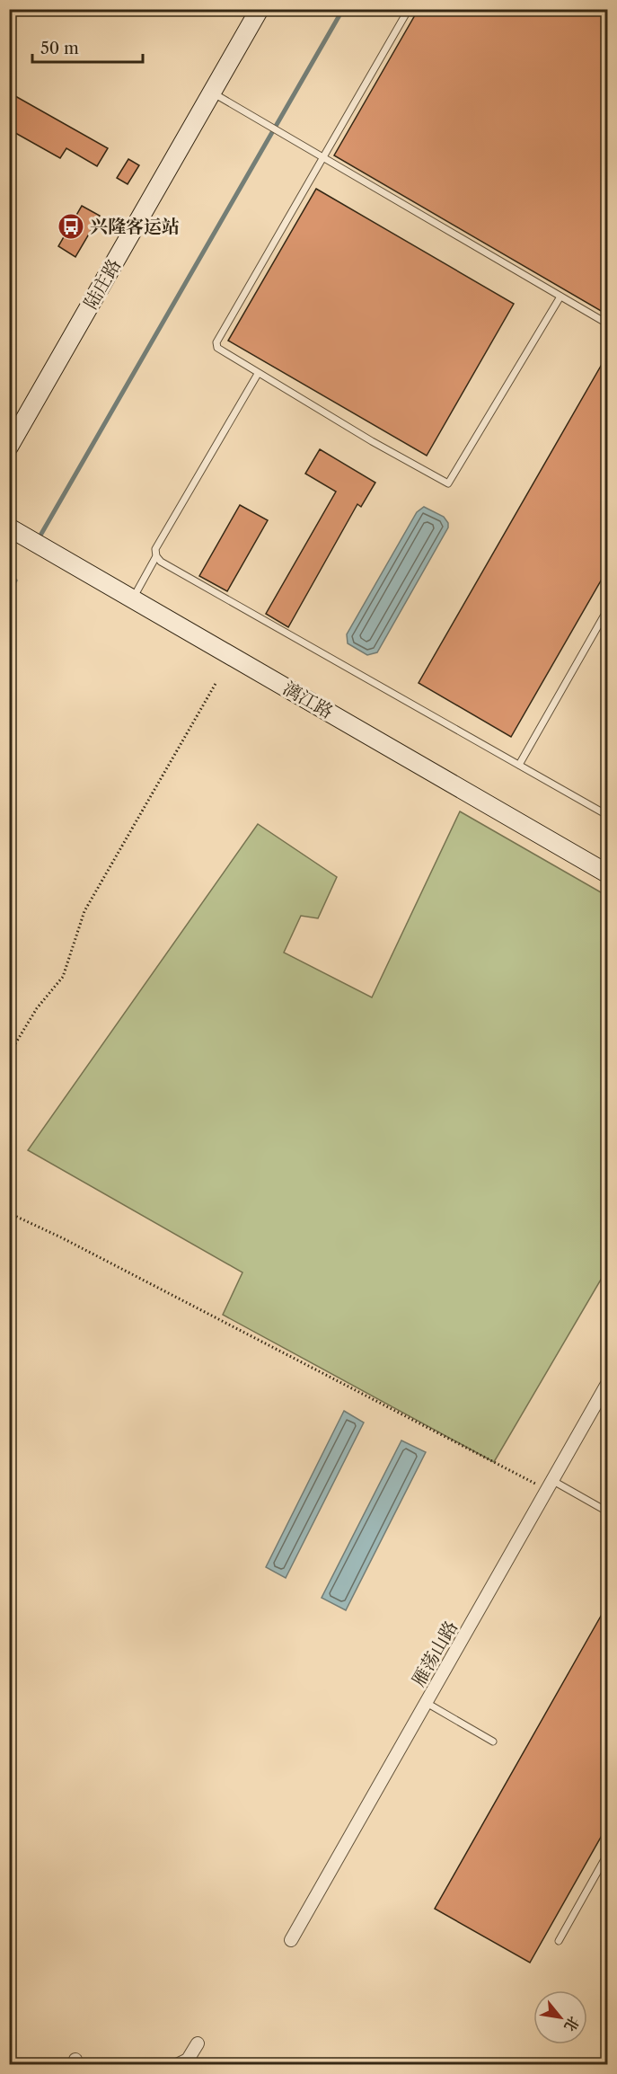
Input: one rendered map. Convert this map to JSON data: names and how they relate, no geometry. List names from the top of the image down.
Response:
{
  "streets": {
    "street": ["陆庄路", "漓江路", "雁荡山路"]
  },
  "places": {
    "bus stop": ["兴隆客运站"]
  },
  "scale_bar": "50 m",
  "north": "bottom right"
}
